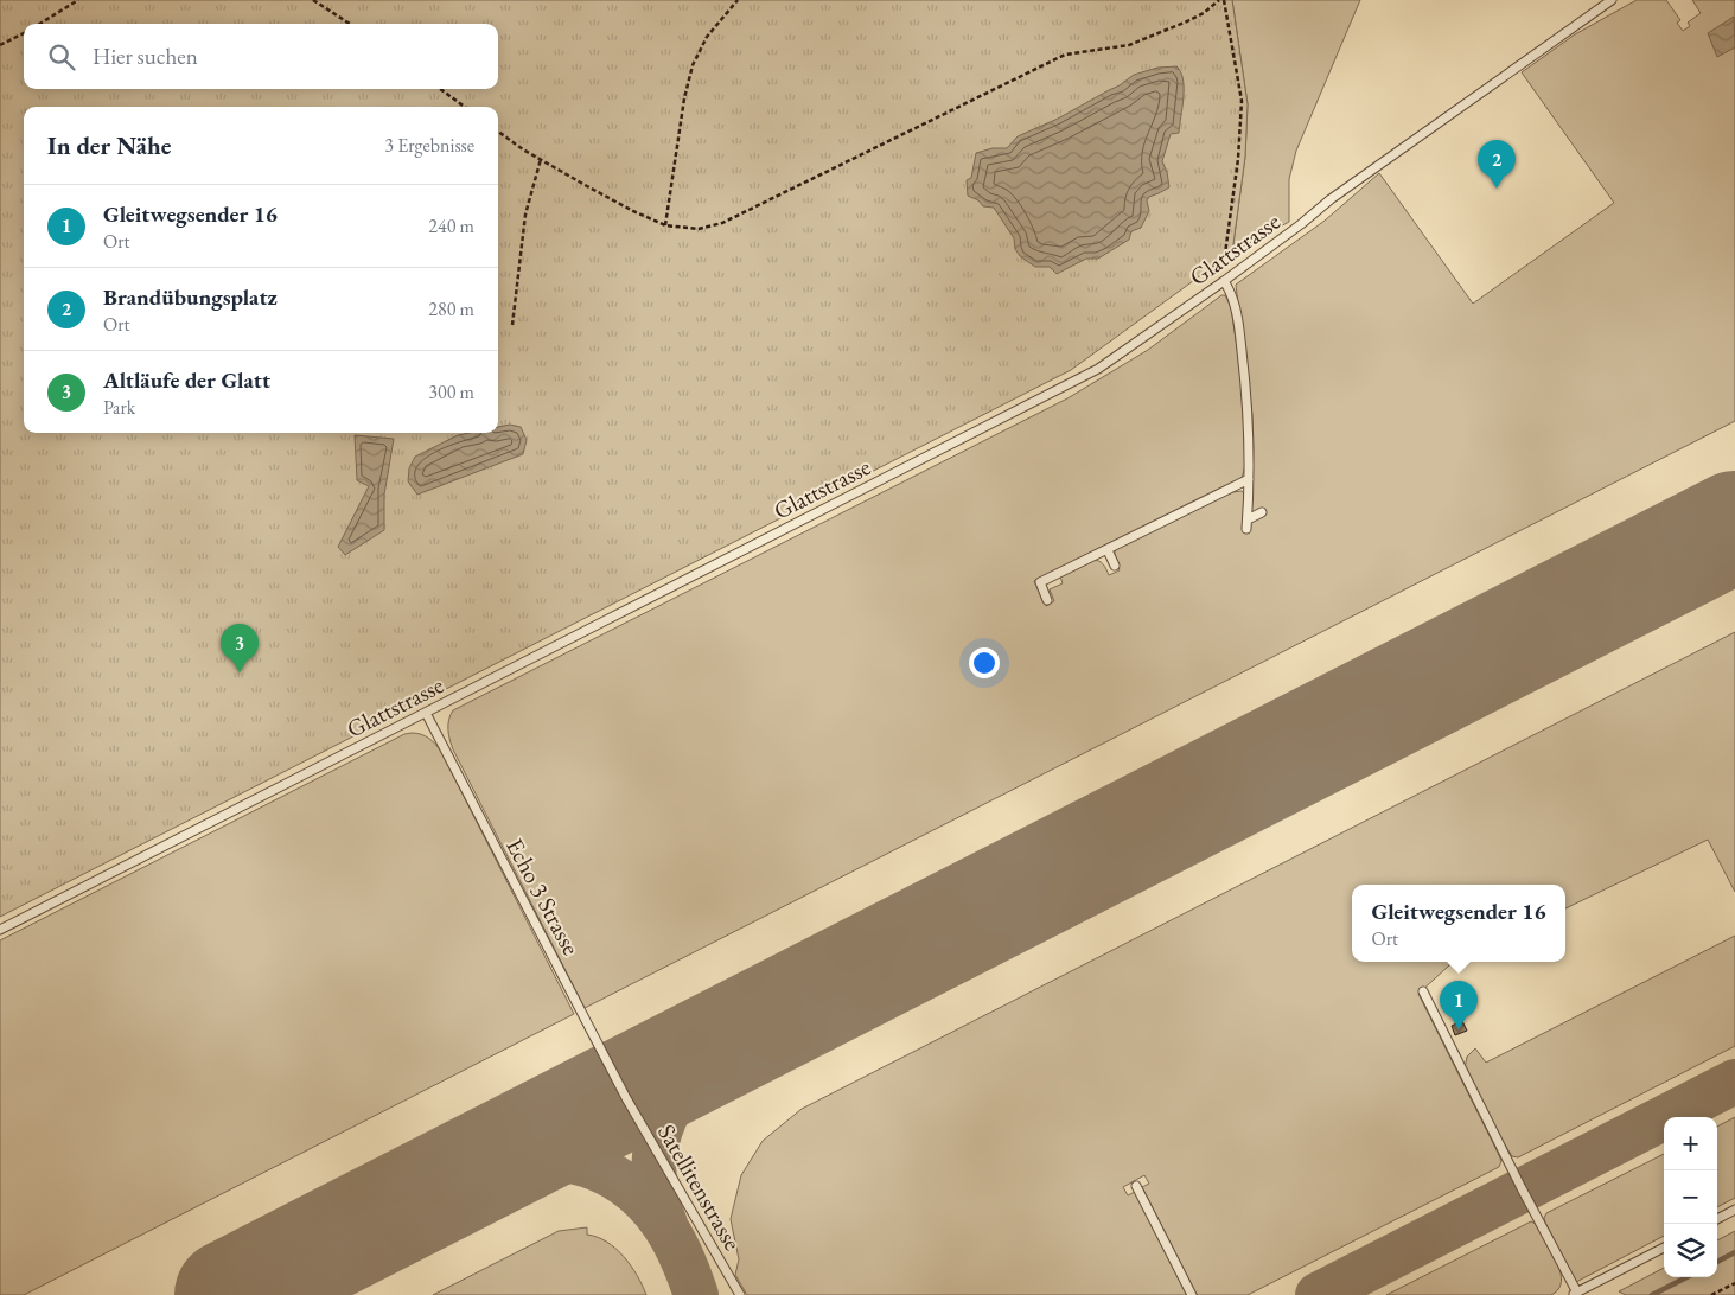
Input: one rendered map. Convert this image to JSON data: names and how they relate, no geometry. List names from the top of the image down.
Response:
{
  "streets": {
    "lane": ["Glattstrasse", "Echo 3 Strasse", "Satellitenstrasse"]
  },
  "crossings": [
    ["Glattstrasse", "Echo 3 Strasse"],
    ["Echo 3 Strasse", "Satellitenstrasse"]
  ],
  "page": {
    "search": "Hier suchen",
    "heading": ["In der Nähe", "3 Ergebnisse"],
    "pins": ["2", "3", "1"],
    "list": [
      {
        "mark": "1",
        "name": "Gleitwegsender 16",
        "note": "Ort",
        "value": "240 m"
      },
      {
        "mark": "2",
        "name": "Brandübungsplatz",
        "note": "Ort",
        "value": "280 m"
      },
      {
        "mark": "3",
        "name": "Altläufe der Glatt",
        "note": "Park",
        "value": "300 m"
      }
    ],
    "popup": ["Gleitwegsender 16", "Ort"],
    "map_buttons": ["+", "−"]
  }
}
